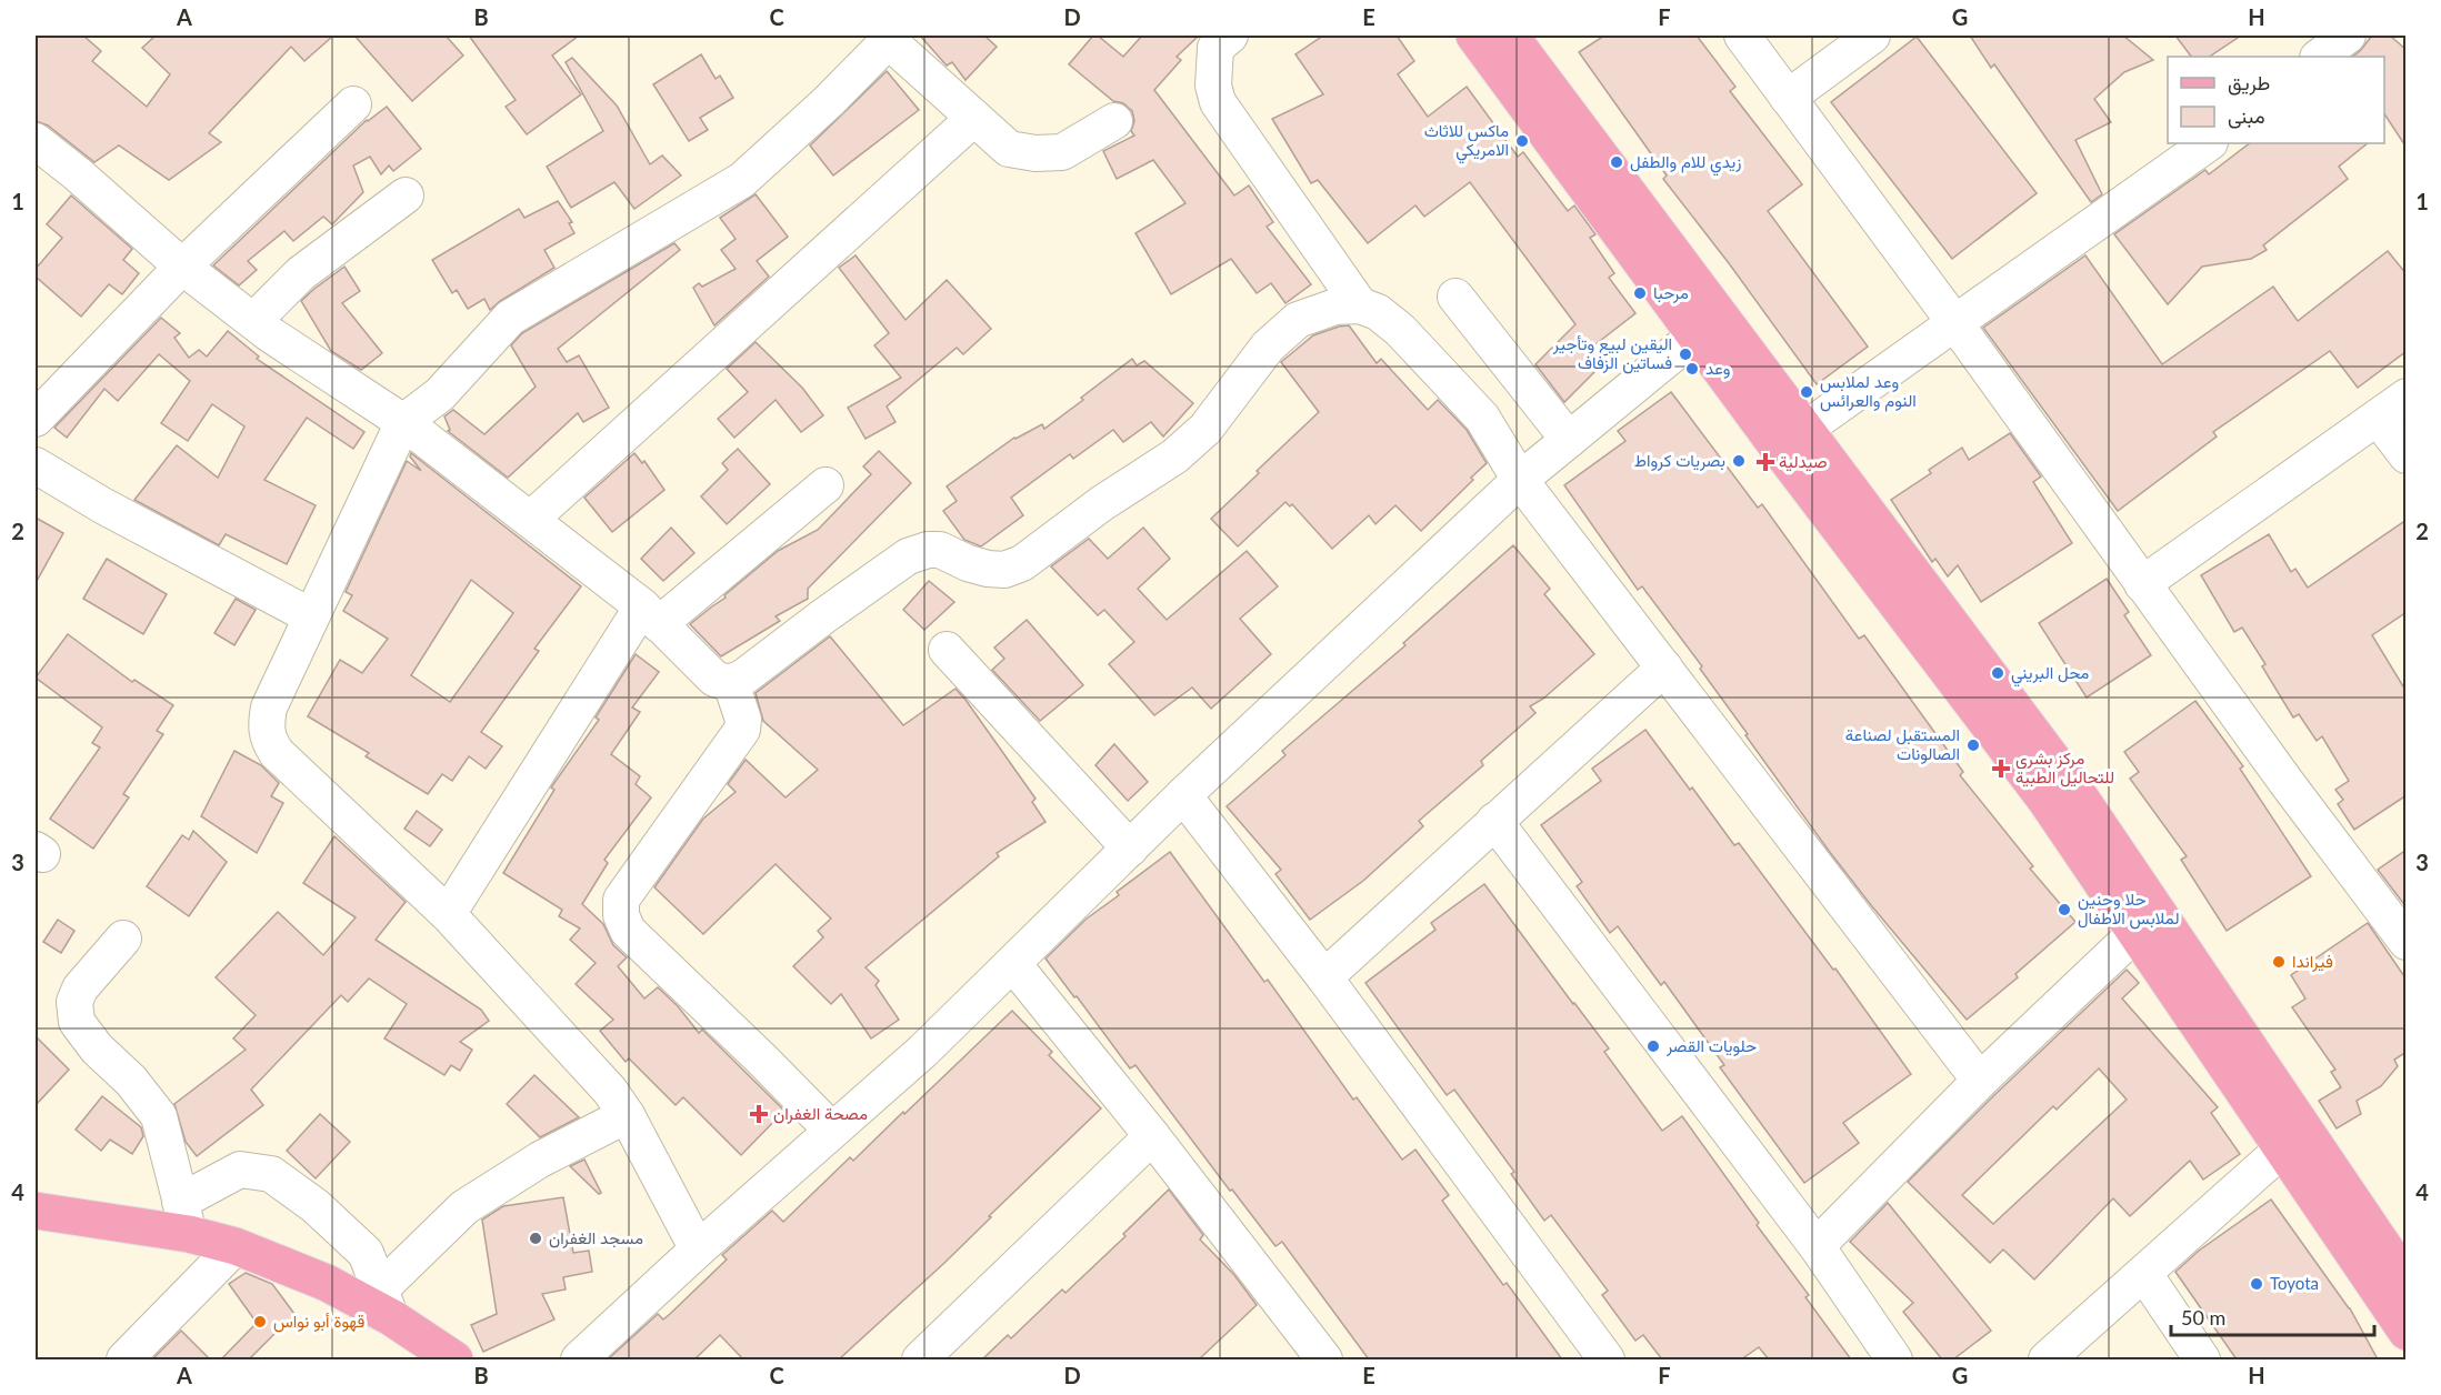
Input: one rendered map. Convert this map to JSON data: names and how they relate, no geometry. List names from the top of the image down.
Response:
{
  "places": {
    "other": [
      "ماكس للاثاث الامريكي",
      "زيدي للام والطفل",
      "مرحبا",
      "اليقين لبيع وتأجير فساتين الزفاف",
      "وعد",
      "وعد لملابس النوم والعرائس",
      "بصريات كرواط",
      "محل البريني",
      "المستقبل لصناعة الصالونات",
      "حلا وحنين لملابس الاطفال",
      "فيراندا",
      "حلويات القصر",
      "مسجد الغفران",
      "Toyota",
      "قهوة أبو نواس"
    ],
    "health": ["صيدلية", "مركز بشرى للتحاليل الطبية", "مصحة الغفران"]
  },
  "legend": ["طريق", "مبنى"],
  "scale_bar": "50 m",
  "grid": {
    "columns": [
      "A",
      "B",
      "C",
      "D",
      "E",
      "F",
      "G",
      "H"
    ],
    "rows": [
      "1",
      "2",
      "3",
      "4"
    ]
  }
}
